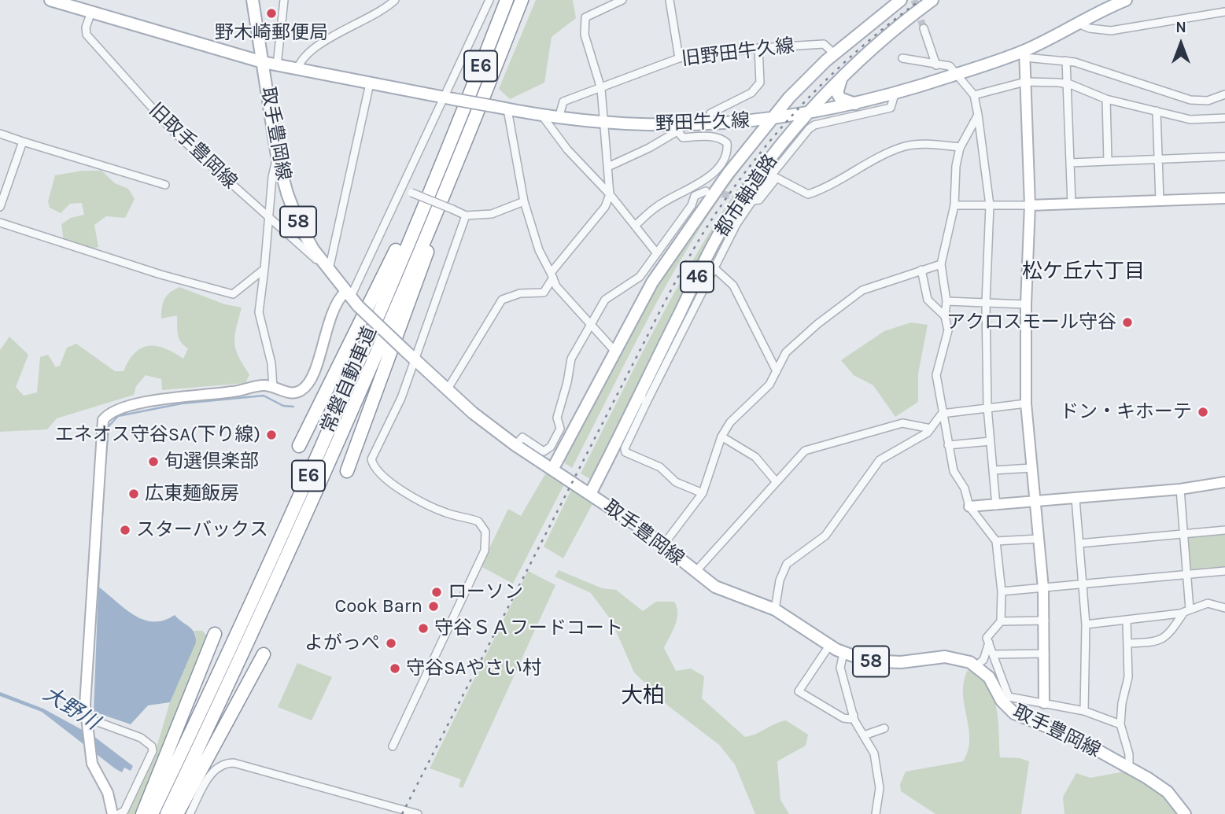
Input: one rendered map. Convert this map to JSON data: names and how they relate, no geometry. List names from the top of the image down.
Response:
{
  "streets": {
    "highway": ["E6", "常磐自動車道"],
    "main road": [
      "野田牛久線",
      "取手豊岡線",
      "都市軸道路",
      "58",
      "46"
    ],
    "street": ["旧野田牛久線", "旧取手豊岡線"]
  },
  "crossings": [
    ["旧野田牛久線", "野田牛久線"],
    ["旧野田牛久線", "都市軸道路"],
    ["野田牛久線", "取手豊岡線"],
    ["野田牛久線", "旧取手豊岡線"],
    ["野田牛久線", "都市軸道路"],
    ["取手豊岡線", "旧取手豊岡線"],
    ["取手豊岡線", "都市軸道路"]
  ],
  "districts": ["松ケ丘六丁目", "大柏"],
  "water": ["大野川"],
  "places": [
    "野木崎郵便局",
    "アクロスモール守谷",
    "ドン・キホーテ",
    "エネオス守谷SA(下り線)",
    "旬選倶楽部",
    "広東麺飯房",
    "スターバックス",
    "ローソン",
    "Cook Barn",
    "守谷ＳＡフードコート",
    "よがっぺ",
    "守谷SAやさい村"
  ],
  "north": "top"
}
